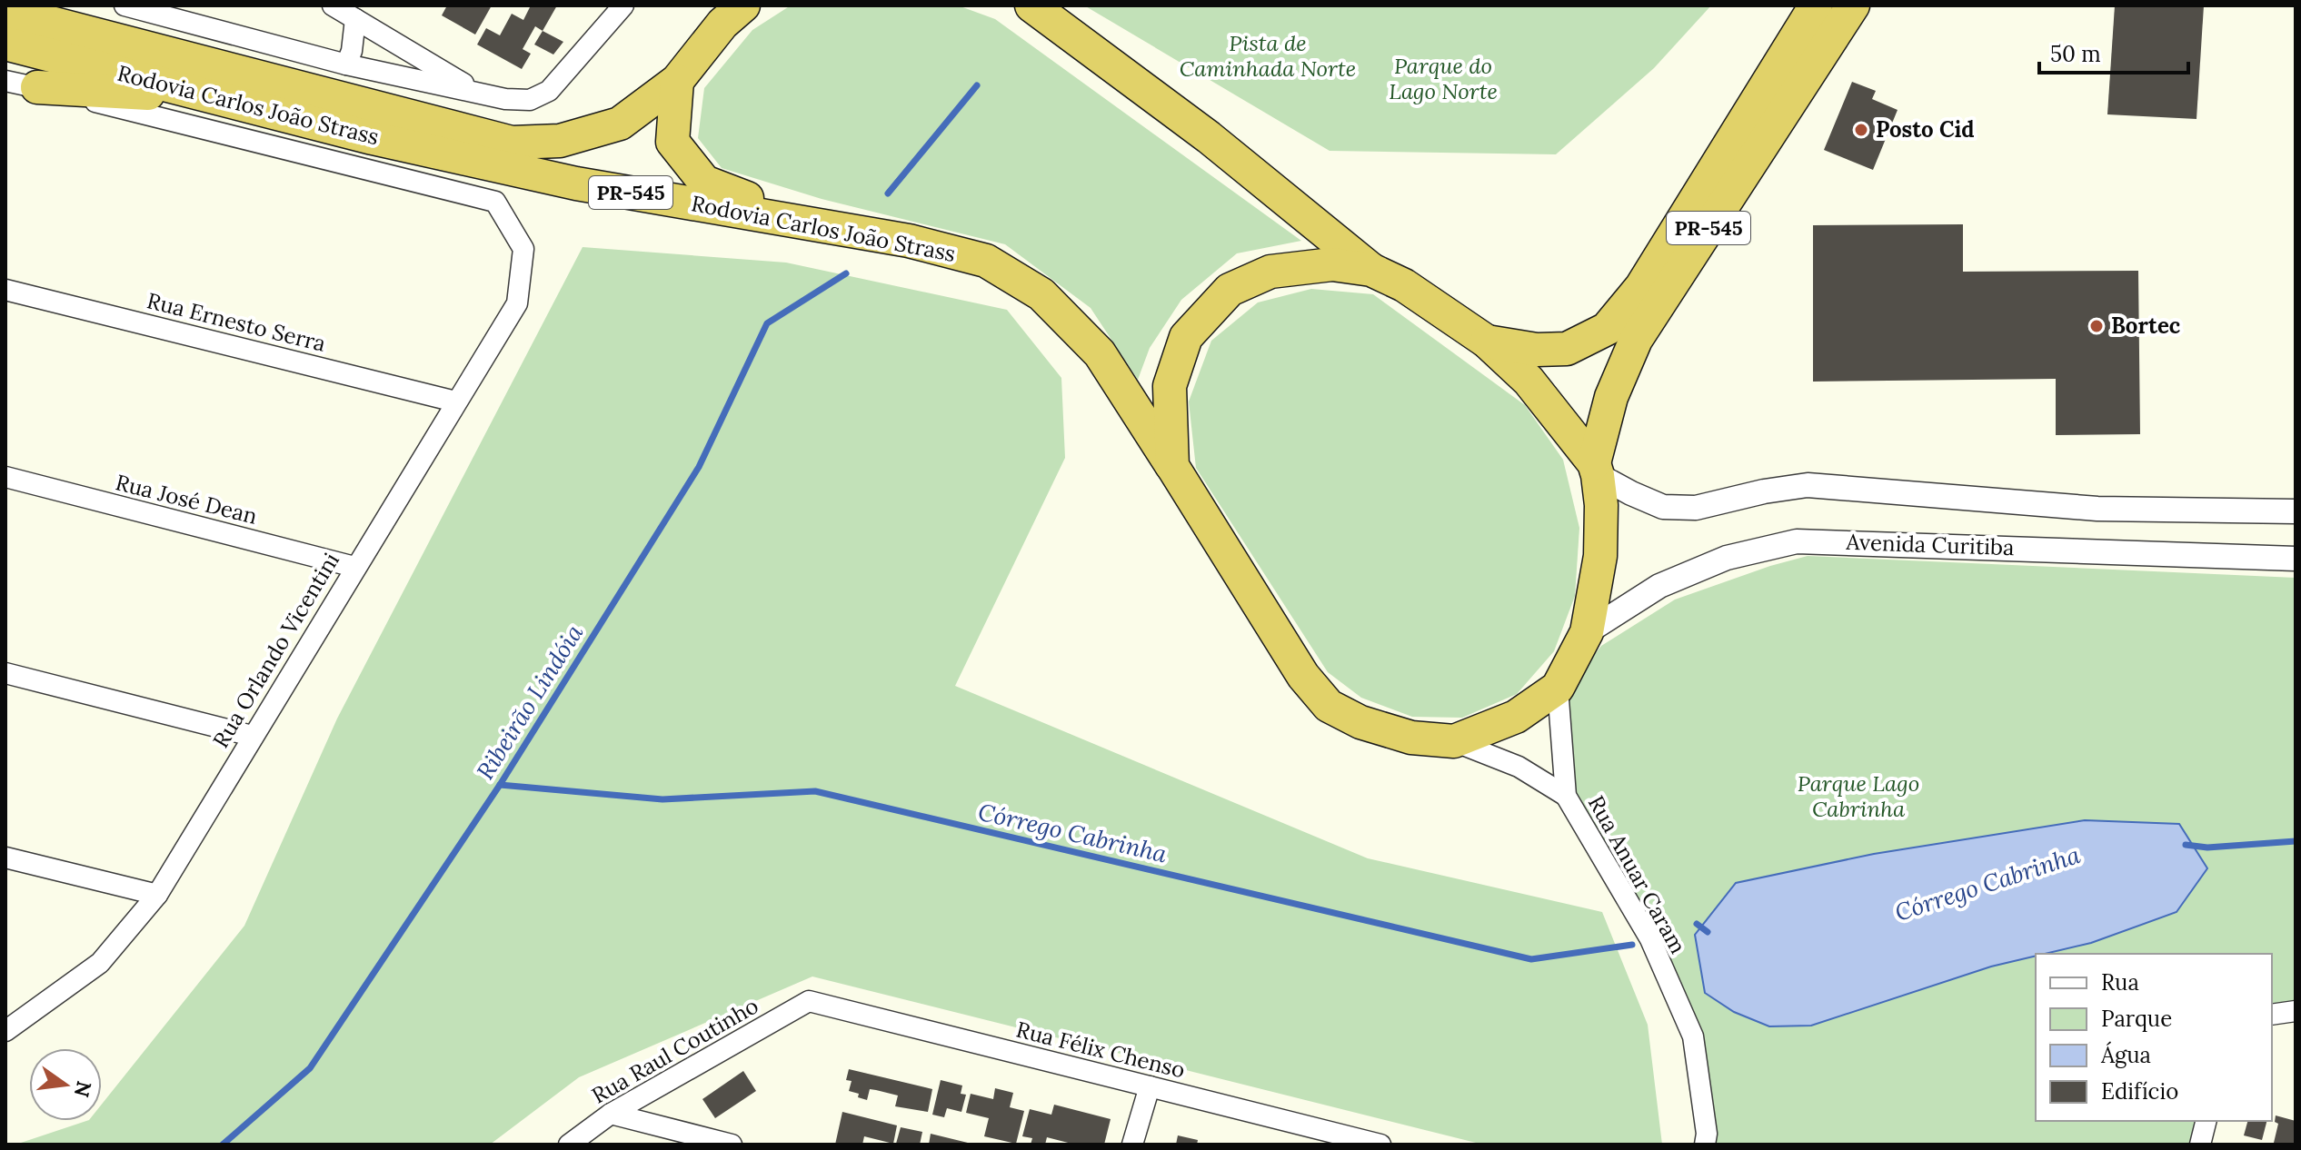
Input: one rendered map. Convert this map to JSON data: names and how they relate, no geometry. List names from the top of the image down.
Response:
{
  "streets": {
    "highway": ["Rodovia Carlos João Strass", "PR-545"],
    "street": [
      "Rua Ernesto Serra",
      "Rua José Dean",
      "Avenida Curitiba",
      "Rua Orlando Vicentini",
      "Rua Anuar Caram",
      "Rua Félix Chenso",
      "Rua Raul Coutinho"
    ]
  },
  "crossings": [
    ["Rodovia Carlos João Strass", "Rua Orlando Vicentini"],
    ["PR-545", "Avenida Curitiba"],
    ["Rua Ernesto Serra", "Rua Orlando Vicentini"],
    ["Rua José Dean", "Rua Orlando Vicentini"],
    ["Rua Félix Chenso", "Rua Raul Coutinho"]
  ],
  "water": ["Ribeirão Lindóia", "Córrego Cabrinha"],
  "parks": ["Pista de Caminhada Norte", "Parque do Lago Norte", "Parque Lago Cabrinha"],
  "places": ["Posto Cid", "Bortec"],
  "legend": [
    "Rua",
    "Parque",
    "Água",
    "Edifício"
  ],
  "scale_bar": "50 m",
  "north": "right"
}
